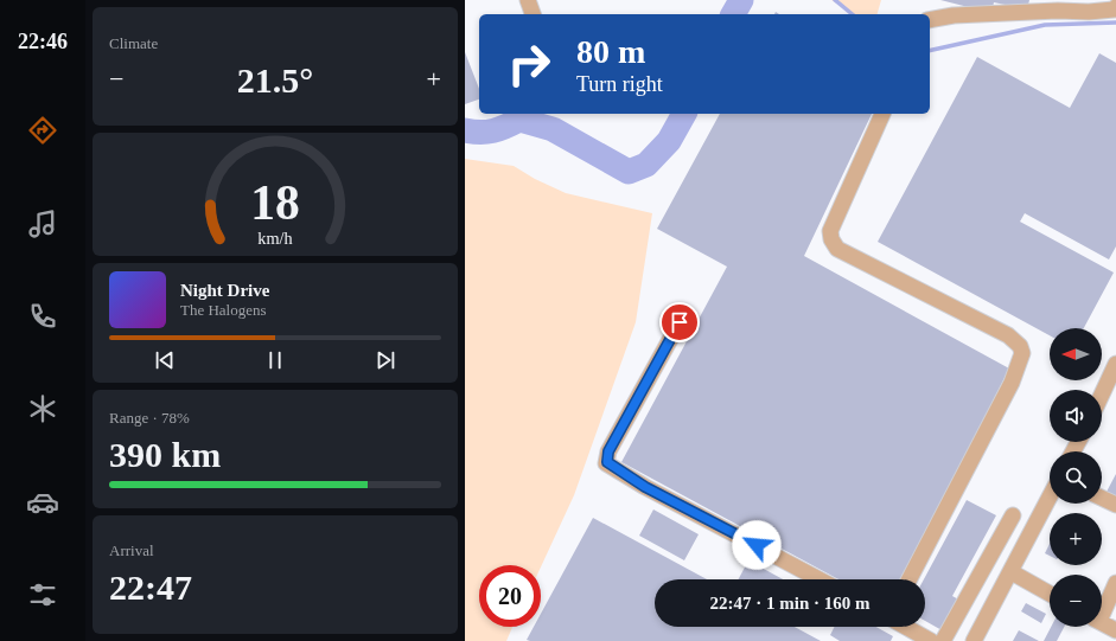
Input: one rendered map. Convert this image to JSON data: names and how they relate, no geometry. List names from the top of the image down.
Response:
{
  "north": "left",
  "page": {
    "tabs": "22:46",
    "tile": [
      "Climate",
      ["Range · 78%", "390 km"],
      ["Arrival", "22:47"]
    ],
    "turn": ["80 m", "Turn right"],
    "heat": ["−", "21.5°", "+"],
    "song": ["Night Drive", "The Halogens"],
    "map_buttons": ["+", "−"],
    "limit": "20",
    "trip": "22:47 · 1 min · 160 m",
    "gauge": ["18", "km/h"]
  }
}
